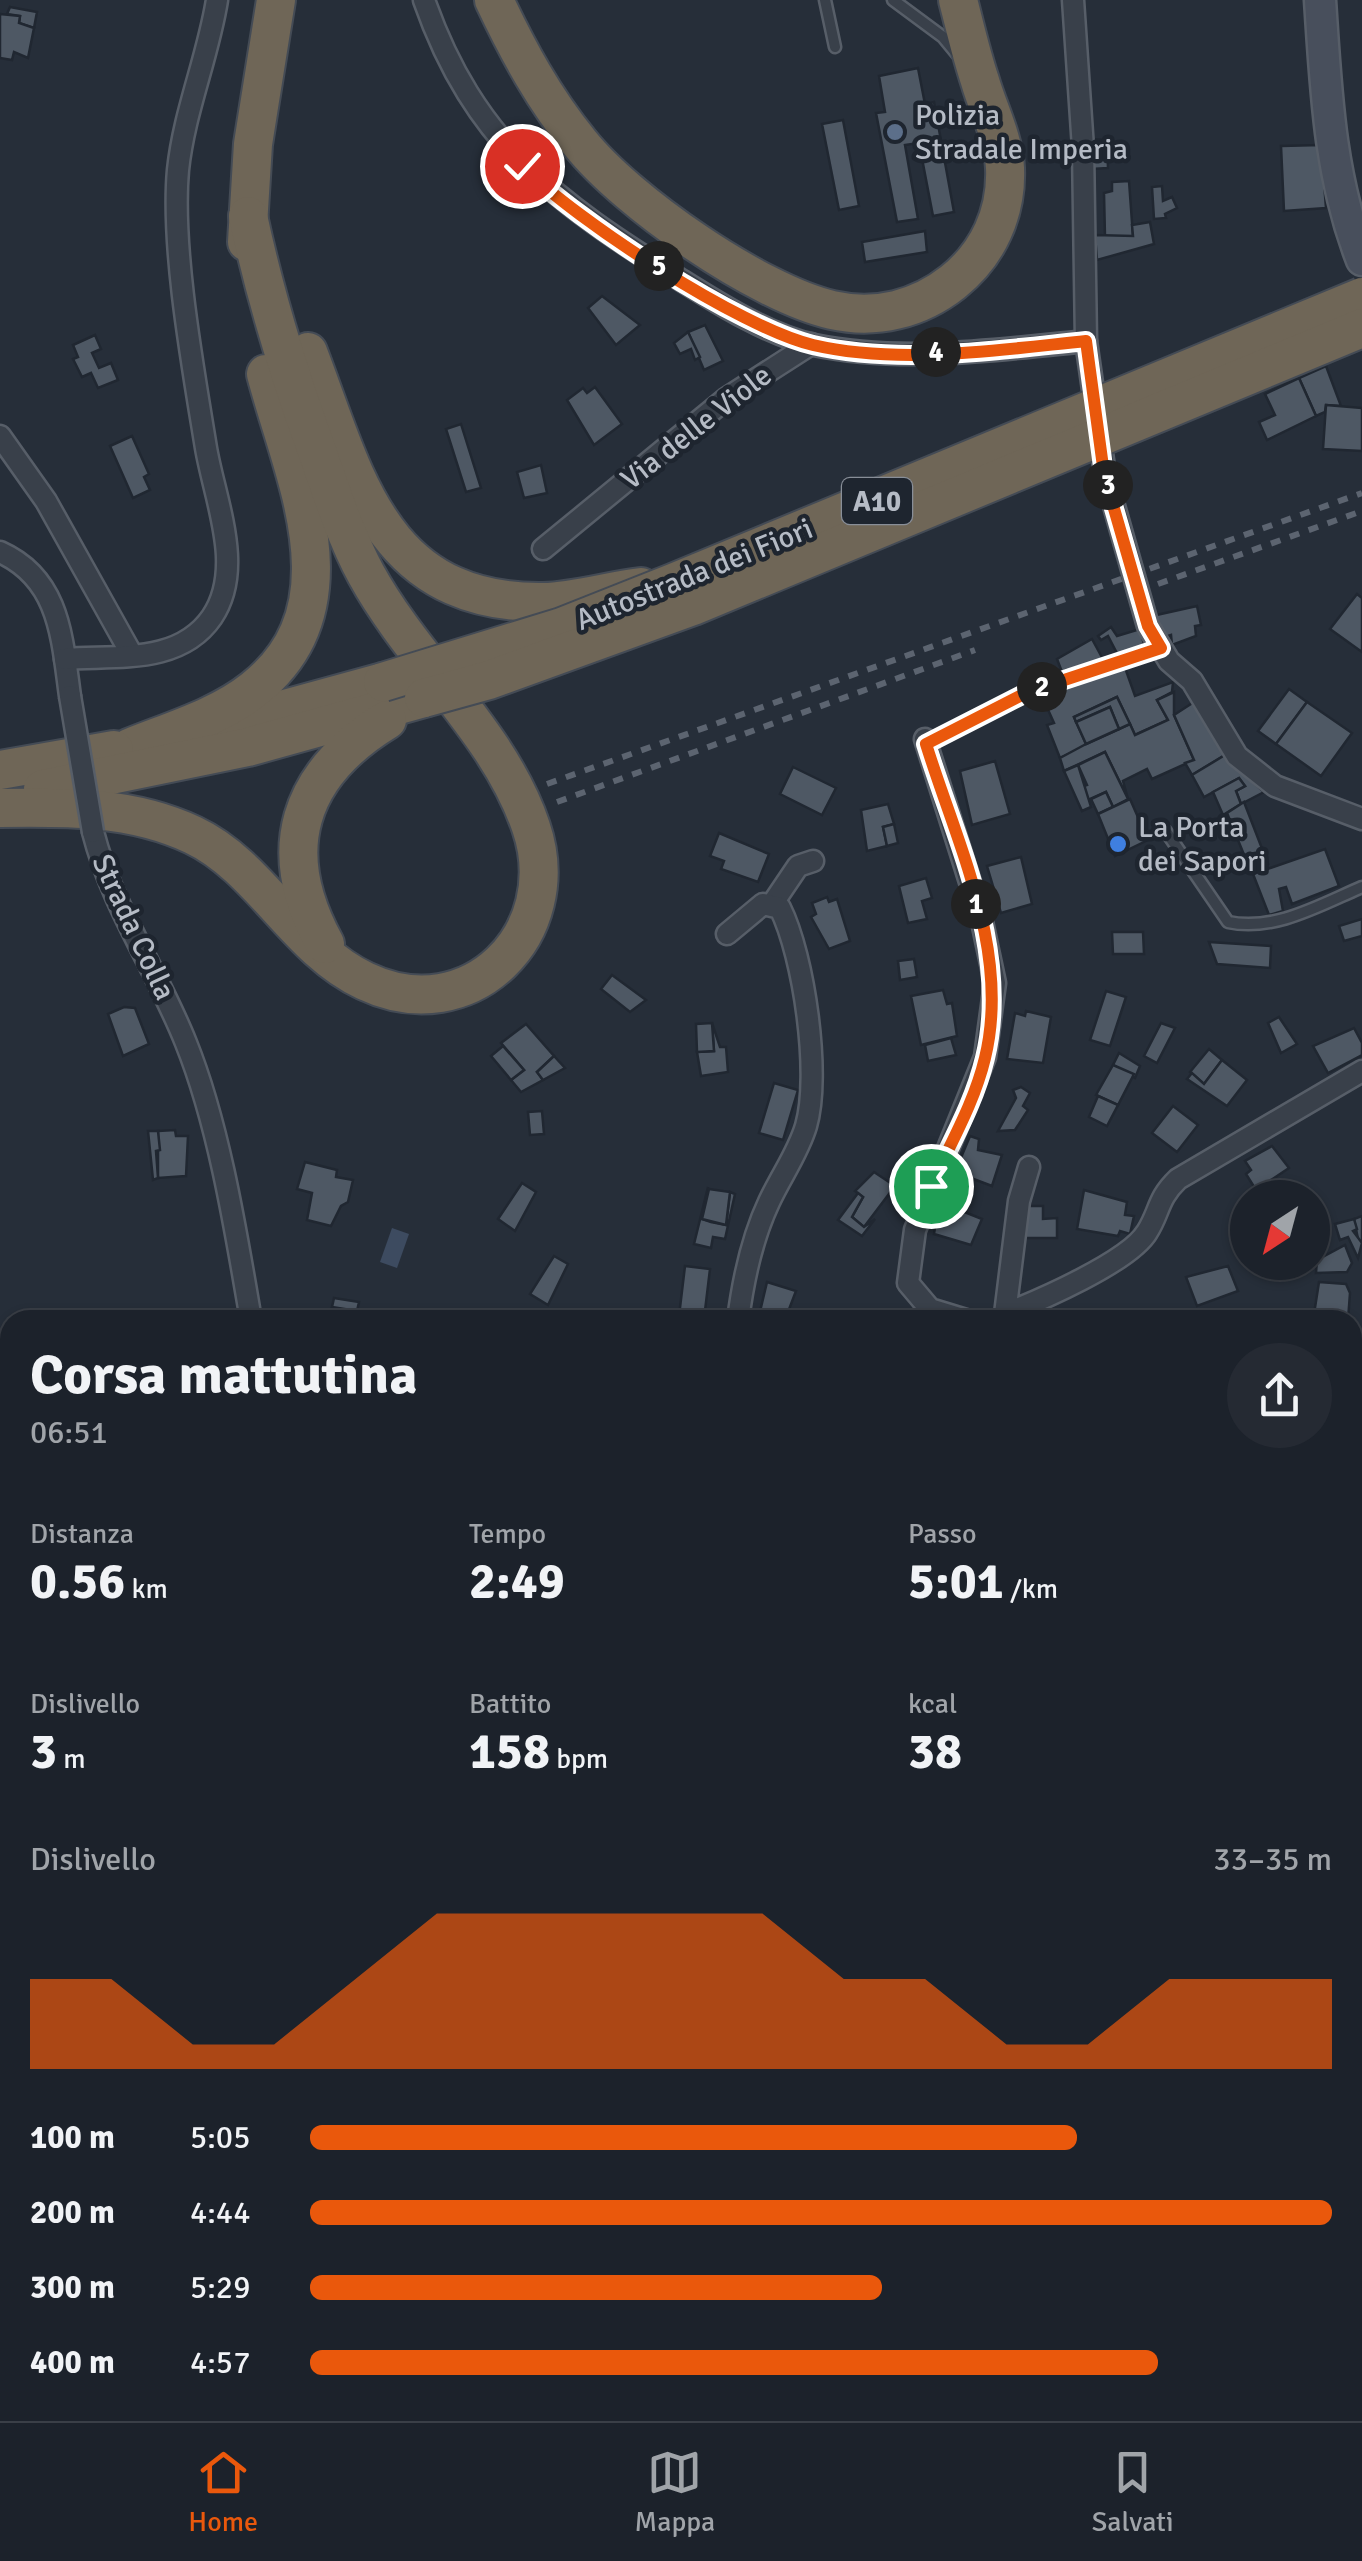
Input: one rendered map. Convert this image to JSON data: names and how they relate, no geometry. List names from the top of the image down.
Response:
{
  "streets": {
    "highway": ["A10", "Autostrada dei Fiori"],
    "street": ["Via delle Viole", "Strada Colla"]
  },
  "places": ["Polizia Stradale Imperia", "La Porta dei Sapori"],
  "north": "bottom left",
  "page": {
    "pins": [
      "5",
      "4",
      "3",
      "2",
      "1"
    ],
    "heading": ["Corsa mattutina", "06:51"],
    "stats": [
      ["Distanza", "0.56 km"],
      ["Tempo", "2:49"],
      ["Passo", "5:01 /km"],
      ["Dislivello", "3 m"],
      ["Battito", "158 bpm"],
      ["kcal", "38"]
    ],
    "chart": ["Dislivello", "33–35 m"],
    "list": [
      {
        "name": "100 m",
        "note": "5:05"
      },
      {
        "name": "200 m",
        "note": "4:44"
      },
      {
        "name": "300 m",
        "note": "5:29"
      },
      {
        "name": "400 m",
        "note": "4:57"
      }
    ],
    "tabs": ["Home", "Mappa", "Salvati"]
  }
}
